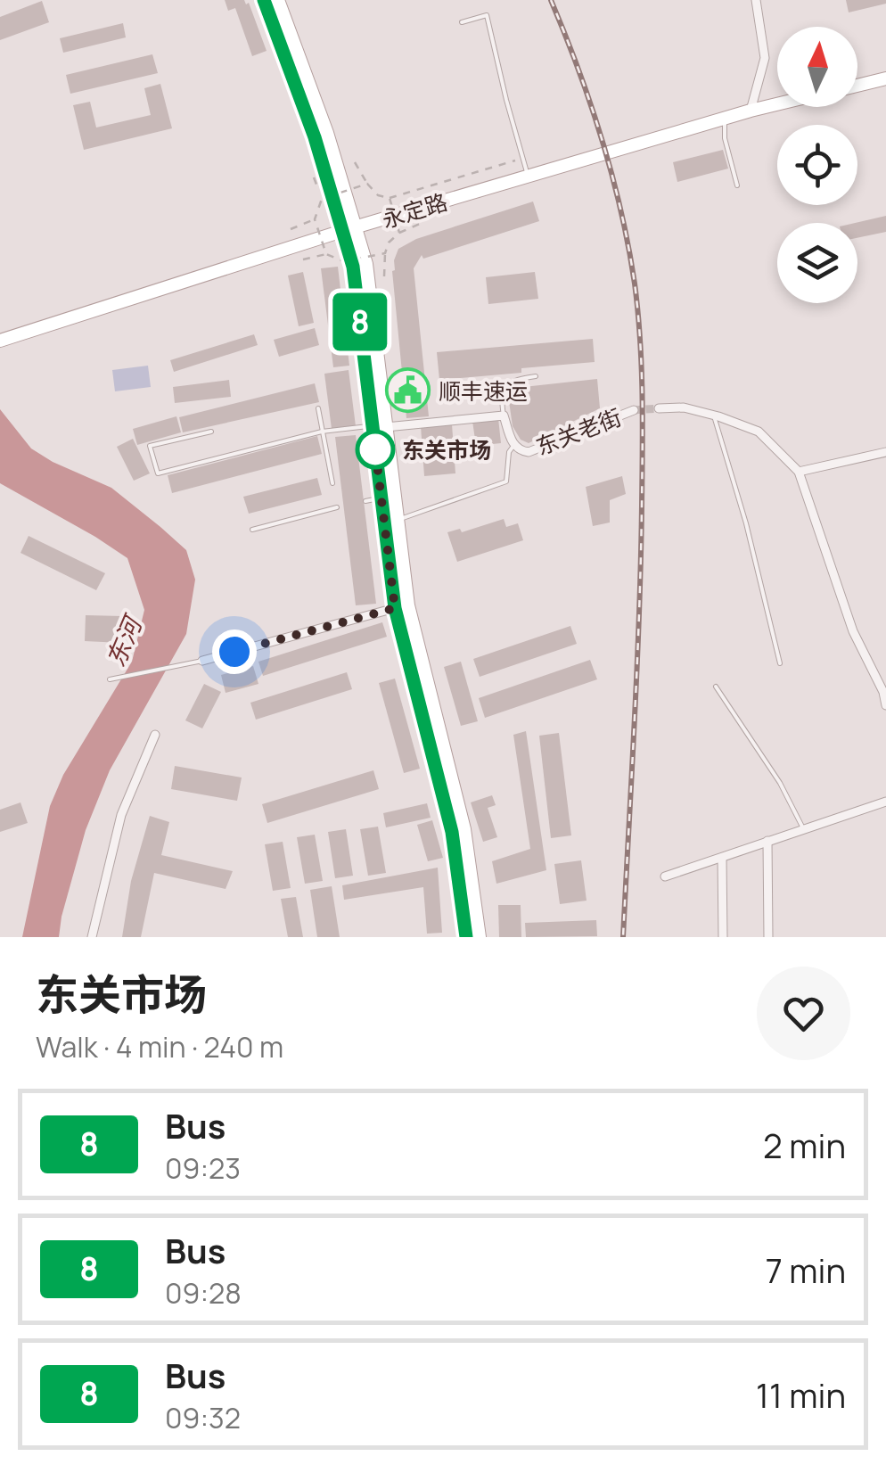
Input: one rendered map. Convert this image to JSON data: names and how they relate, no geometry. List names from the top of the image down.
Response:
{
  "streets": {
    "main road": ["永定路"],
    "street": ["东关老街"]
  },
  "water": ["东河"],
  "places": {
    "public building": ["顺丰速运"],
    "other": ["东关市场"]
  },
  "lines": ["bus line 8"],
  "north": "top",
  "page": {
    "on_map": "8",
    "heading": ["东关市场", "Walk · 4 min · 240 m"],
    "list": [
      {
        "mark": "8",
        "name": "Bus",
        "note": "09:23",
        "value": "2 min"
      },
      {
        "mark": "8",
        "name": "Bus",
        "note": "09:28",
        "value": "7 min"
      },
      {
        "mark": "8",
        "name": "Bus",
        "note": "09:32",
        "value": "11 min"
      }
    ]
  }
}
